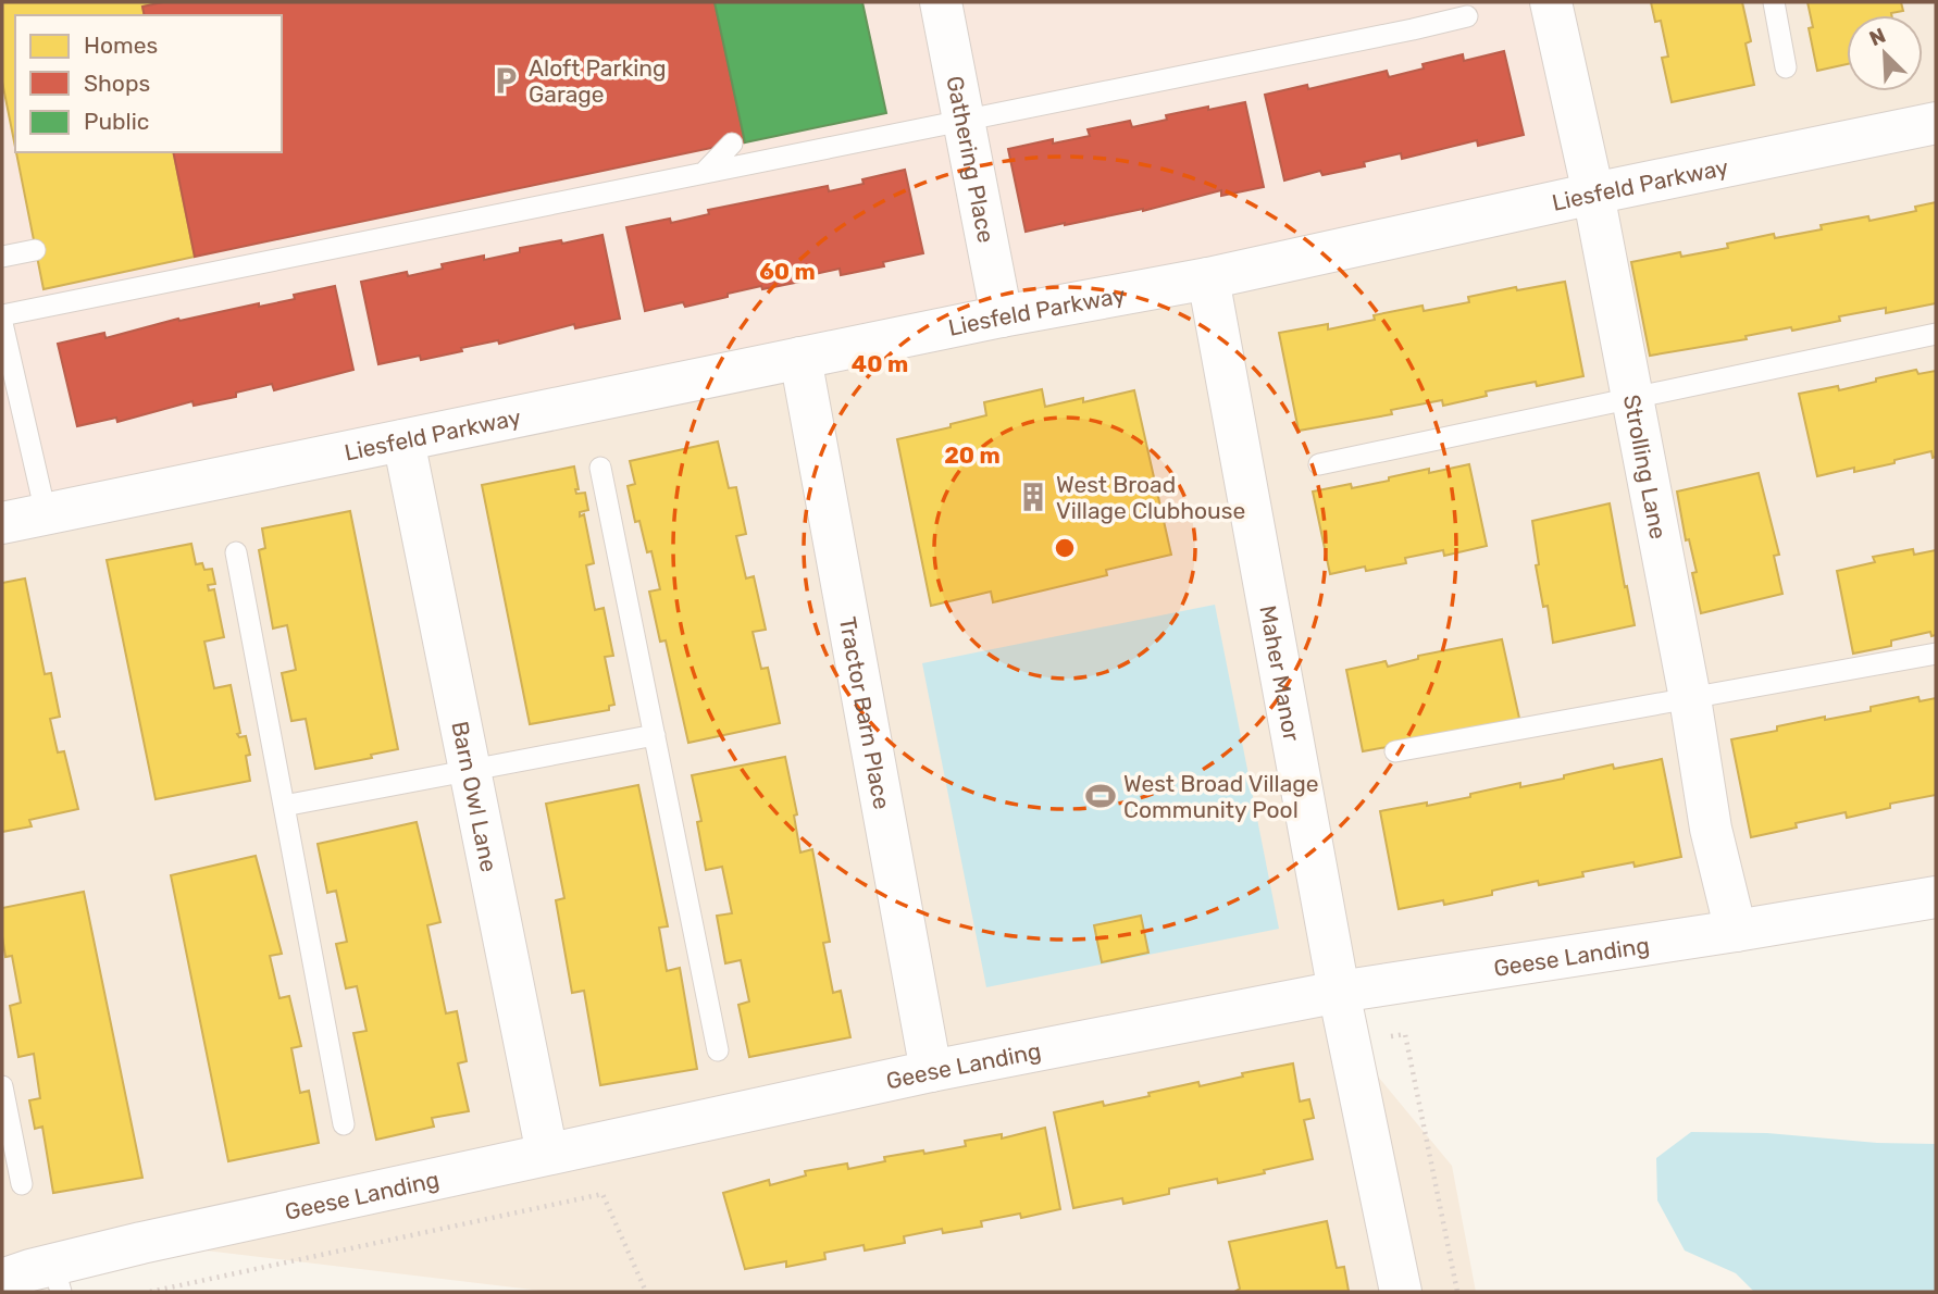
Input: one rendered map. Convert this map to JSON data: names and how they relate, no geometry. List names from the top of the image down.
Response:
{
  "streets": {
    "street": [
      "Gathering Place",
      "Liesfeld Parkway",
      "Strolling Lane",
      "Maher Manor",
      "Tractor Barn Place",
      "Barn Owl Lane",
      "Geese Landing"
    ]
  },
  "crossings": [
    ["Gathering Place", "Liesfeld Parkway"],
    ["Liesfeld Parkway", "Strolling Lane"],
    ["Liesfeld Parkway", "Maher Manor"],
    ["Liesfeld Parkway", "Tractor Barn Place"],
    ["Liesfeld Parkway", "Barn Owl Lane"],
    ["Strolling Lane", "Geese Landing"],
    ["Maher Manor", "Geese Landing"],
    ["Tractor Barn Place", "Geese Landing"],
    ["Barn Owl Lane", "Geese Landing"]
  ],
  "places": {
    "parking": ["Aloft Parking Garage"],
    "building": ["West Broad Village Clubhouse"],
    "sports": ["West Broad Village Community Pool"]
  },
  "legend": ["Homes", "Shops", "Public"],
  "north": "top left",
  "rings": ["60 m", "40 m", "20 m"]
}
